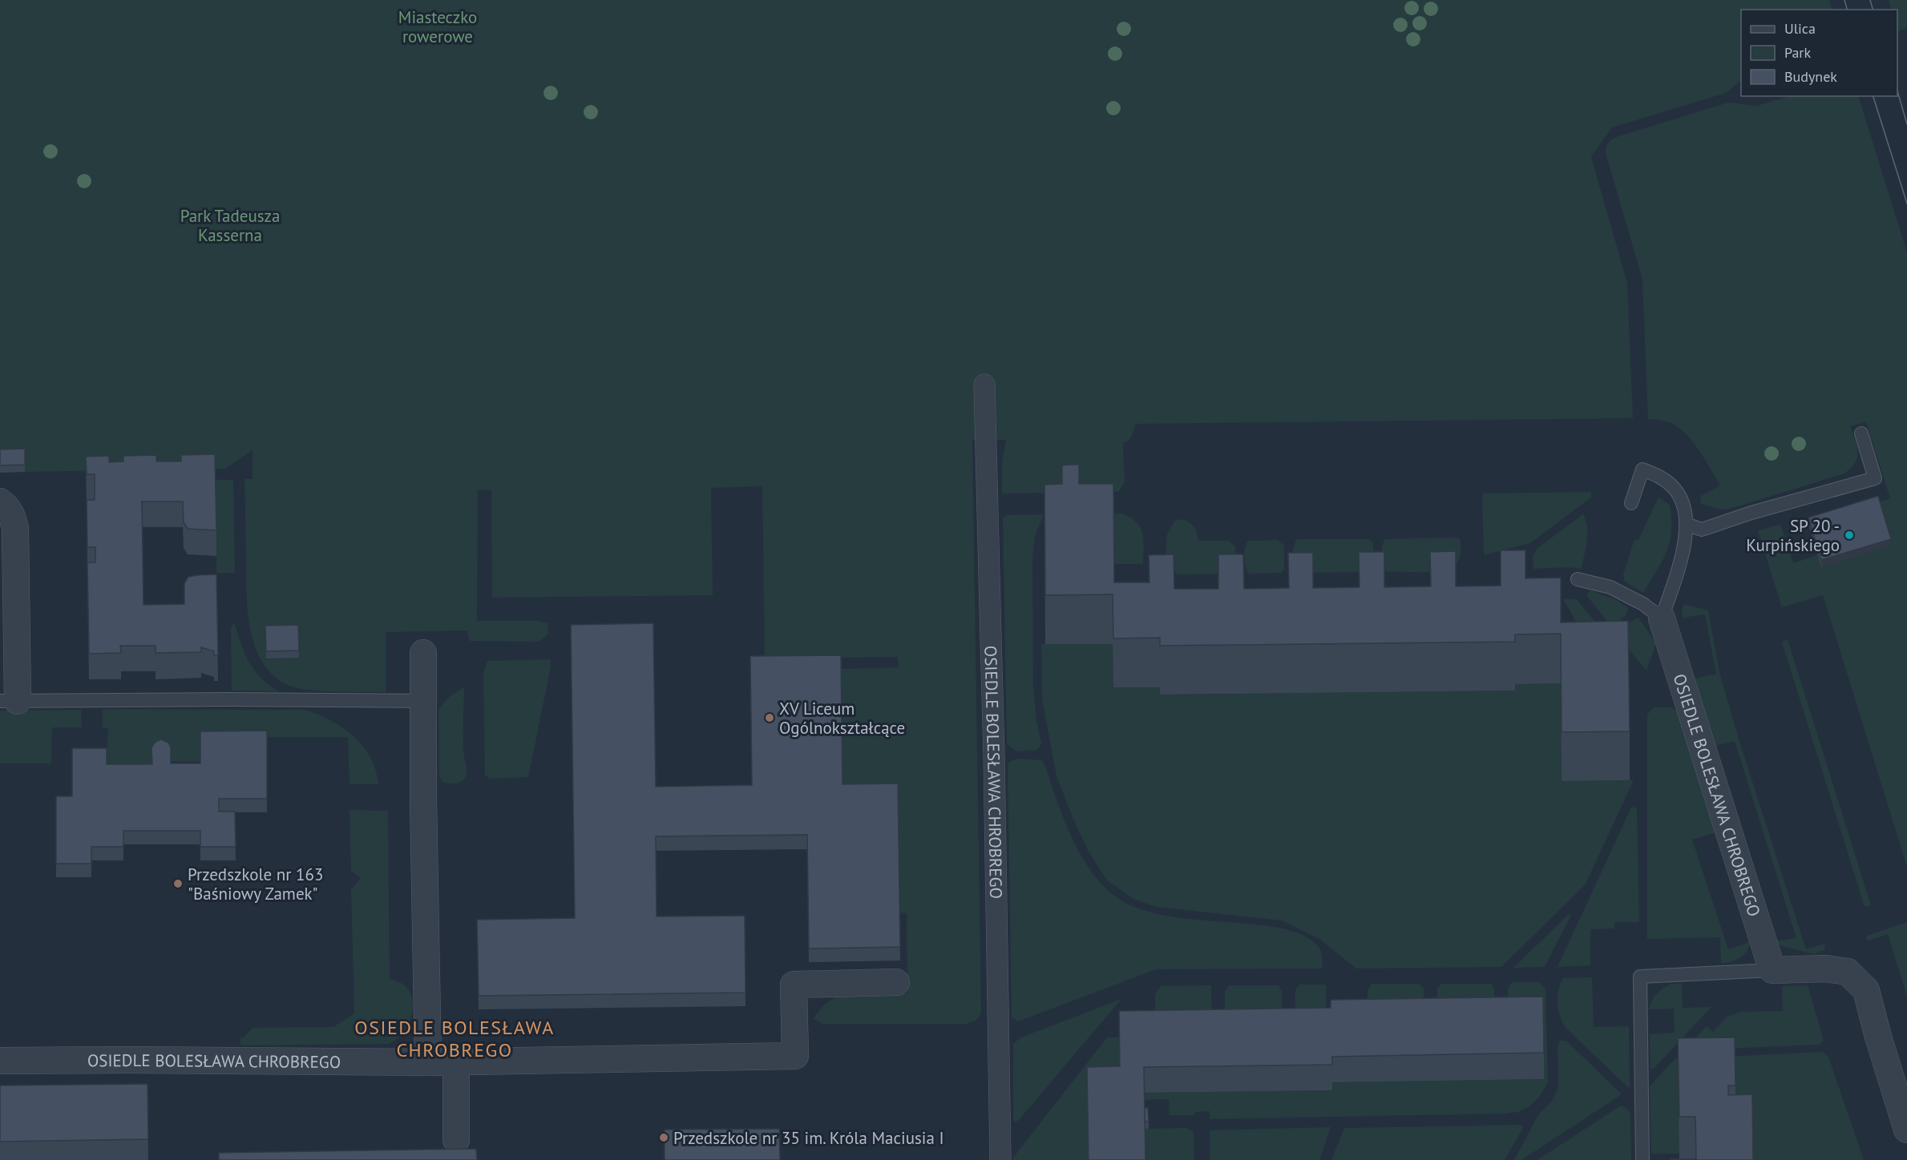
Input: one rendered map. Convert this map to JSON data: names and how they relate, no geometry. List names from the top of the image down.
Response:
{
  "streets": {
    "street": ["OSIEDLE BOLESŁAWA CHROBREGO"]
  },
  "districts": ["OSIEDLE BOLESŁAWA CHROBREGO"],
  "parks": ["Miasteczko rowerowe", "Park Tadeusza Kasserna"],
  "places": [
    "SP 20 - Kurpińskiego",
    "XV Liceum Ogólnokształcące",
    "Przedszkole nr 163 \"Baśniowy Zamek\"",
    "Przedszkole nr 35 im. Króla Maciusia I"
  ],
  "legend": ["Ulica", "Park", "Budynek"]
}
